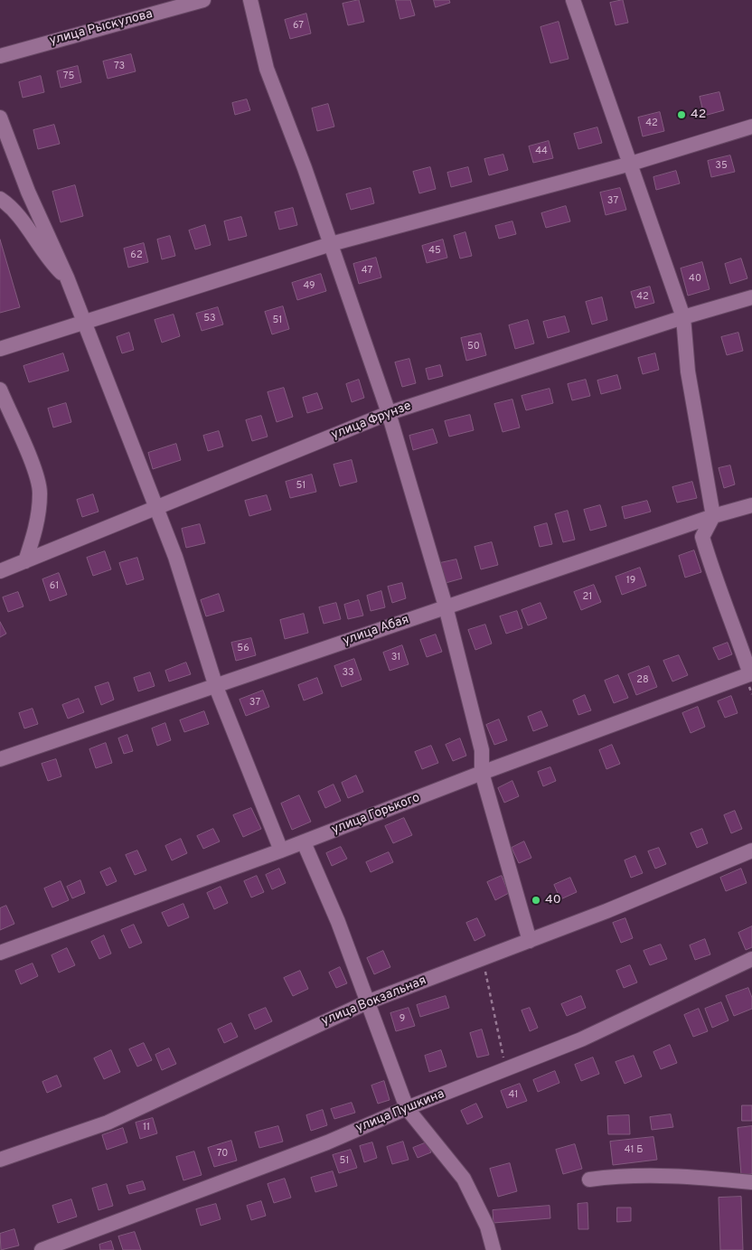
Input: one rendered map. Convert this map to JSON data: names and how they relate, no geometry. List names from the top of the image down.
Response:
{
  "streets": {
    "street": [
      "улица Рыскулова",
      "улица Фрунзе",
      "улица Абая",
      "улица Горького",
      "улица Вокзальная",
      "улица Пушкина"
    ]
  },
  "places": ["42", "40"],
  "house_numbers": [
    "67",
    "73",
    "75",
    "42",
    "44",
    "35",
    "37",
    "45",
    "62",
    "47",
    "40",
    "49",
    "42",
    "53",
    "51",
    "50",
    "51",
    "19",
    "61",
    "21",
    "56",
    "31",
    "33",
    "28",
    "37",
    "9",
    "41",
    "11",
    "41 Б",
    "70",
    "51"
  ]
}
